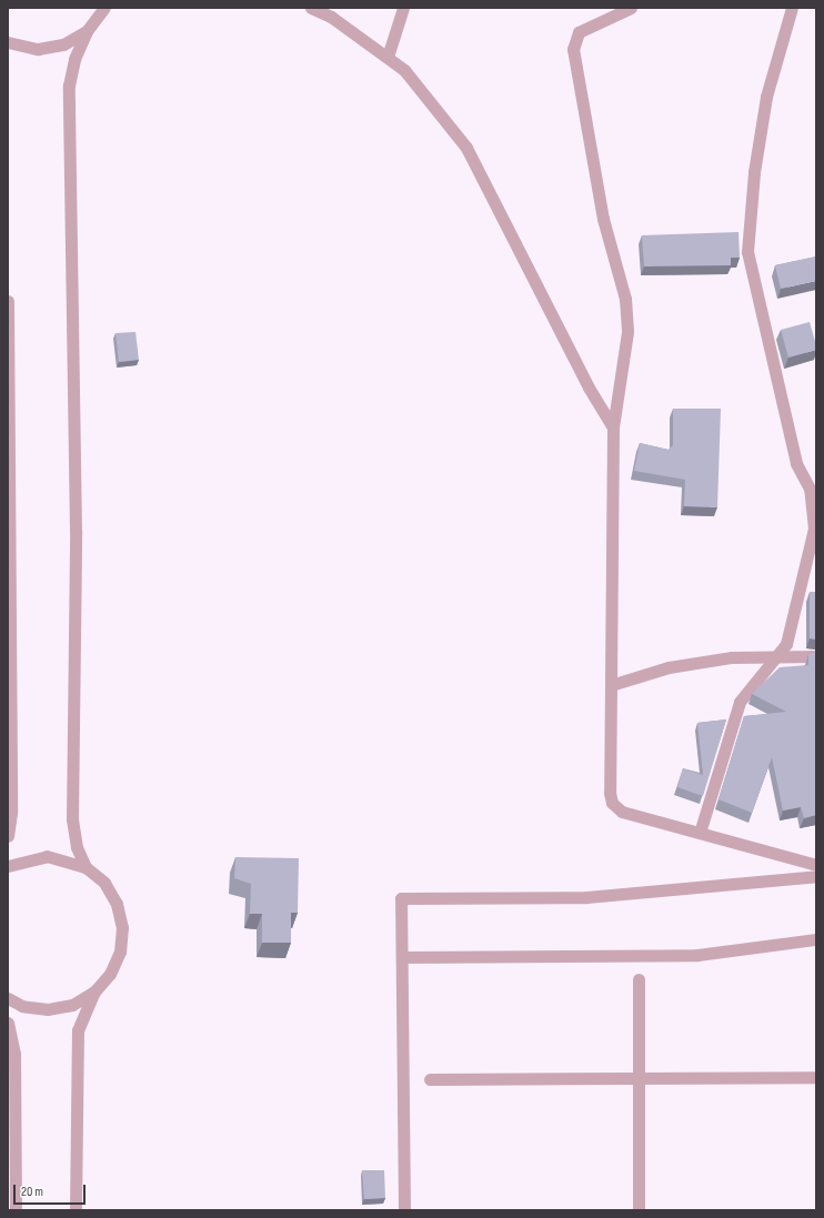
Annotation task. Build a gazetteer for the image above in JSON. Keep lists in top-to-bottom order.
{
  "scale_bar": "20 m"
}
